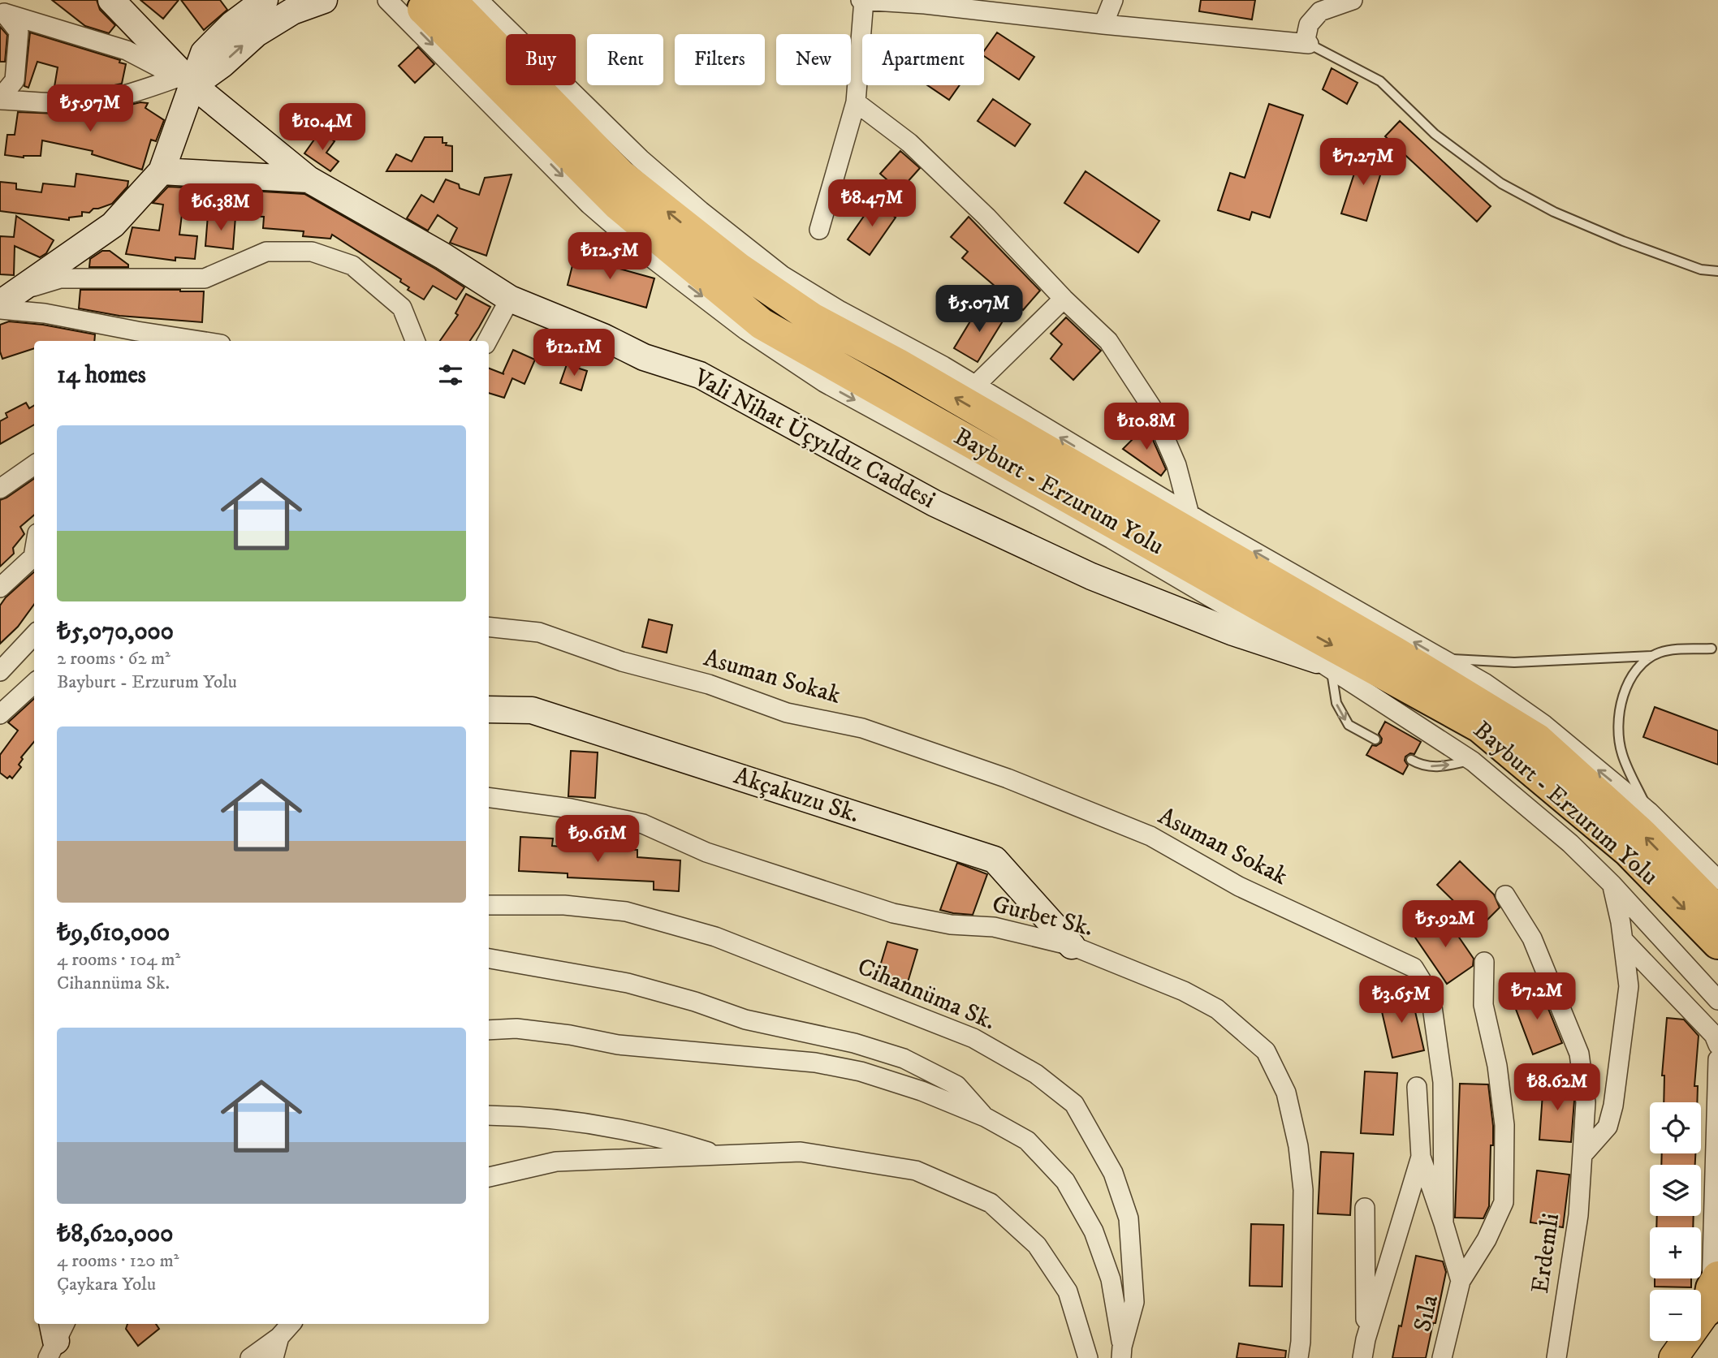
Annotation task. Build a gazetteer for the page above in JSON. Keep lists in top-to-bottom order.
{
  "streets": {
    "highway": ["Bayburt - Erzurum Yolu"],
    "main road": ["Vali Nihat Üçyıldız Caddesi", "Akçakuzu Sk."],
    "street": [
      "Asuman Sokak",
      "Gurbet Sk.",
      "Cihannüma Sk.",
      "Erdemli",
      "Sıla"
    ]
  },
  "crossings": [
    ["Akçakuzu Sk.", "Gurbet Sk."]
  ],
  "page": {
    "chip": [
      "Buy",
      "Rent",
      "Filters",
      "New",
      "Apartment"
    ],
    "price": [
      "₺5.97M",
      "₺10.4M",
      "₺7.27M",
      "₺8.47M",
      "₺6.38M",
      "₺12.5M",
      "₺5.07M",
      "₺12.1M",
      "₺10.8M",
      "₺9.61M",
      "₺5.92M",
      "₺7.2M",
      "₺3.65M",
      "₺8.62M"
    ],
    "heading": "14 homes",
    "list": [
      {
        "name": "₺5,070,000",
        "note": "2 rooms · 62 m² · Bayburt - Erzurum Yolu"
      },
      {
        "name": "₺9,610,000",
        "note": "4 rooms · 104 m² · Cihannüma Sk."
      },
      {
        "name": "₺8,620,000",
        "note": "4 rooms · 120 m² · Çaykara Yolu"
      }
    ],
    "map_buttons": ["+", "−"]
  }
}
